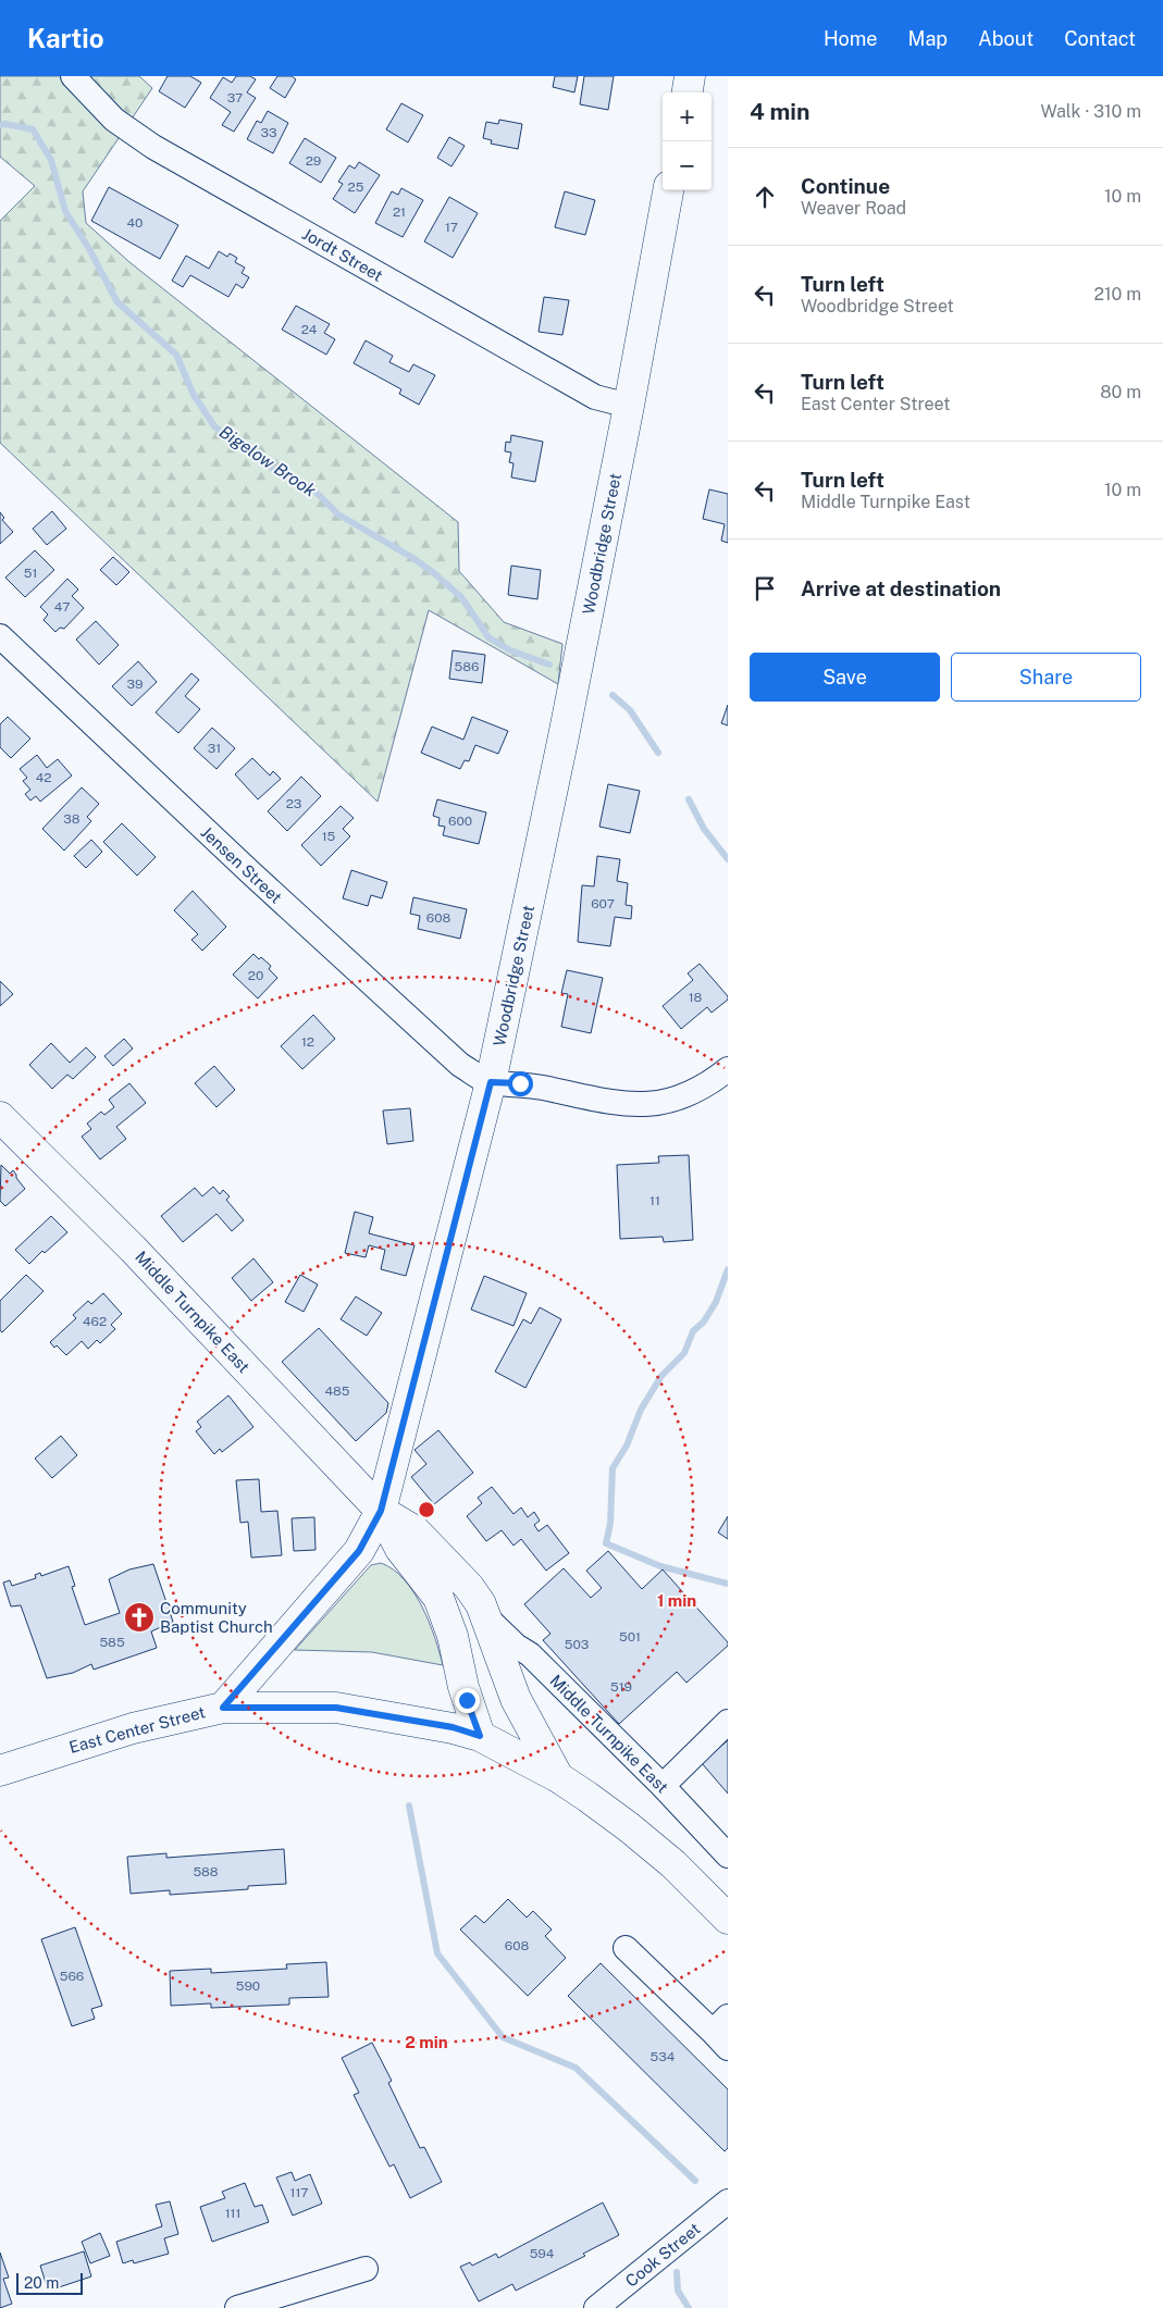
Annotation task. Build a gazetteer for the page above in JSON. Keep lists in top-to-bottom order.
{
  "streets": {
    "main road": ["Woodbridge Street", "Middle Turnpike East", "East Center Street"],
    "street": ["Jordt Street", "Jensen Street", "Cook Street"]
  },
  "crossings": [
    ["Jordt Street", "Woodbridge Street"],
    ["Woodbridge Street", "Jensen Street"],
    ["Woodbridge Street", "Middle Turnpike East"],
    ["Woodbridge Street", "East Center Street"],
    ["Middle Turnpike East", "East Center Street"]
  ],
  "water": ["Bigelow Brook"],
  "places": {
    "church": ["Community Baptist Church"]
  },
  "house_numbers": [
    "37",
    "33",
    "29",
    "25",
    "21",
    "40",
    "17",
    "24",
    "51",
    "47",
    "586",
    "39",
    "31",
    "42",
    "23",
    "38",
    "600",
    "15",
    "607",
    "608",
    "20",
    "18",
    "12",
    "11",
    "462",
    "485",
    "501",
    "585",
    "503",
    "519",
    "588",
    "608",
    "566",
    "590",
    "534",
    "117",
    "111",
    "594"
  ],
  "scale_bar": "20 m",
  "page": {
    "header": "Kartio",
    "nav": [
      "Home",
      "Map",
      "About",
      "Contact"
    ],
    "heading": ["4 min", "Walk · 310 m"],
    "map_buttons": ["+", "−"],
    "list": [
      ["Continue", "Weaver Road", "10 m"],
      ["Turn left", "Woodbridge Street", "210 m"],
      ["Turn left", "East Center Street", "80 m"],
      ["Turn left", "Middle Turnpike East", "10 m"],
      "Arrive at destination"
    ],
    "buttons": ["Save", "Share"],
    "scale": "20 m"
  },
  "rings": ["1 min", "2 min"]
}
